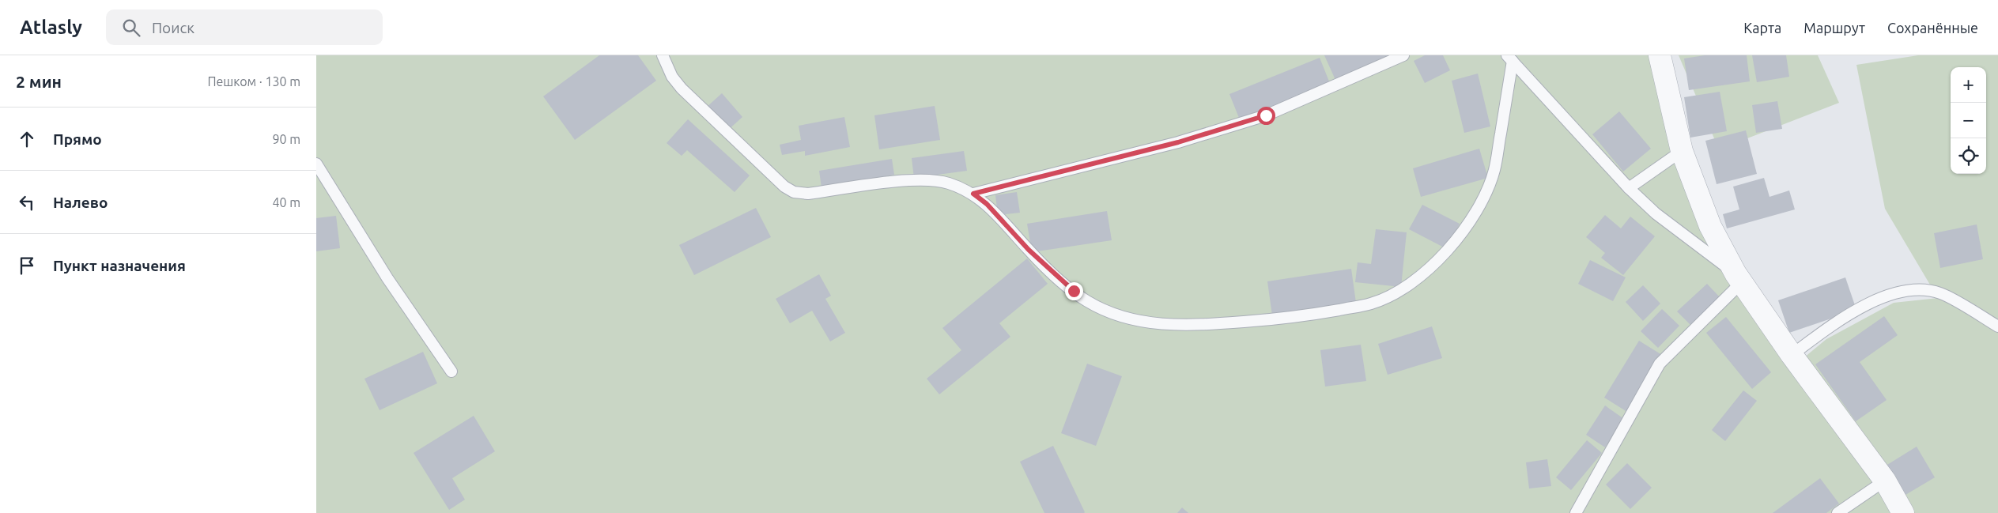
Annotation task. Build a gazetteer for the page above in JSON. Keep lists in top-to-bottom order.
{
  "page": {
    "header": "Atlasly",
    "search": "Поиск",
    "nav": ["Карта", "Маршрут", "Сохранённые"],
    "heading": ["2 мин", "Пешком · 130 m"],
    "map_buttons": ["+", "−"],
    "list": [
      ["Прямо", "90 m"],
      ["Налево", "40 m"],
      "Пункт назначения"
    ]
  }
}
